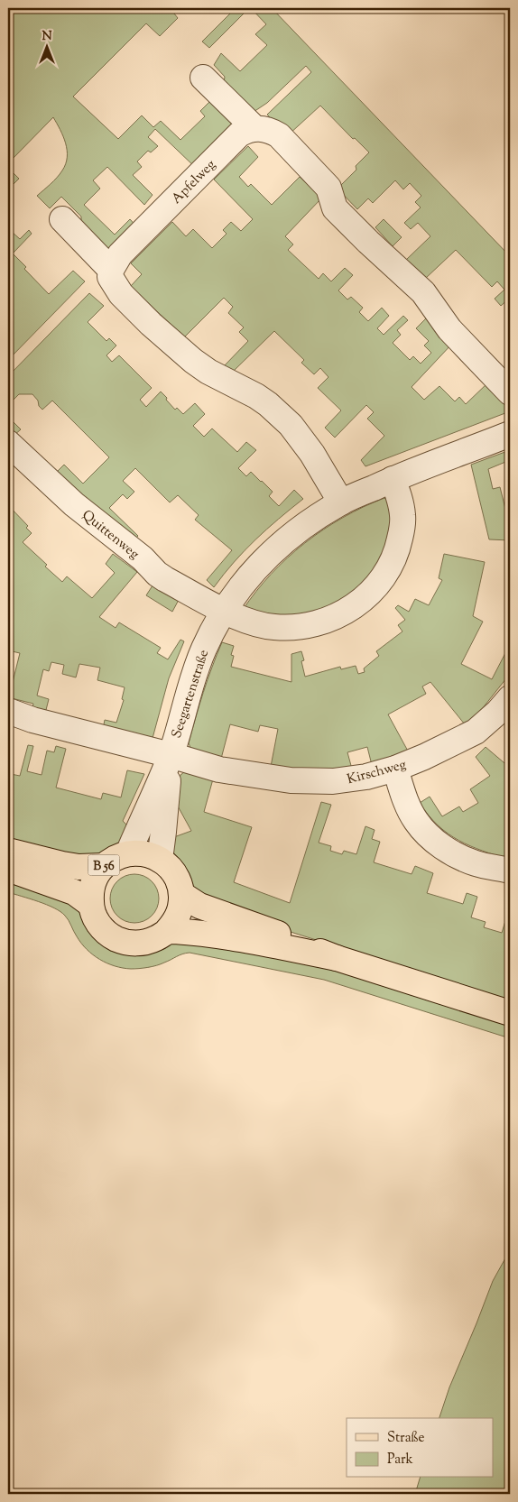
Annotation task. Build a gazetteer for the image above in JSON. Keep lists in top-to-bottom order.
{
  "streets": {
    "main road": ["B 56"],
    "street": [
      "Apfelweg",
      "Quittenweg",
      "Seegartenstraße",
      "Kirschweg"
    ]
  },
  "crossings": [
    ["Quittenweg", "Seegartenstraße"],
    ["Seegartenstraße", "Kirschweg"],
    ["Seegartenstraße", "B 56"]
  ],
  "legend": ["Straße", "Park"],
  "north": "top"
}
